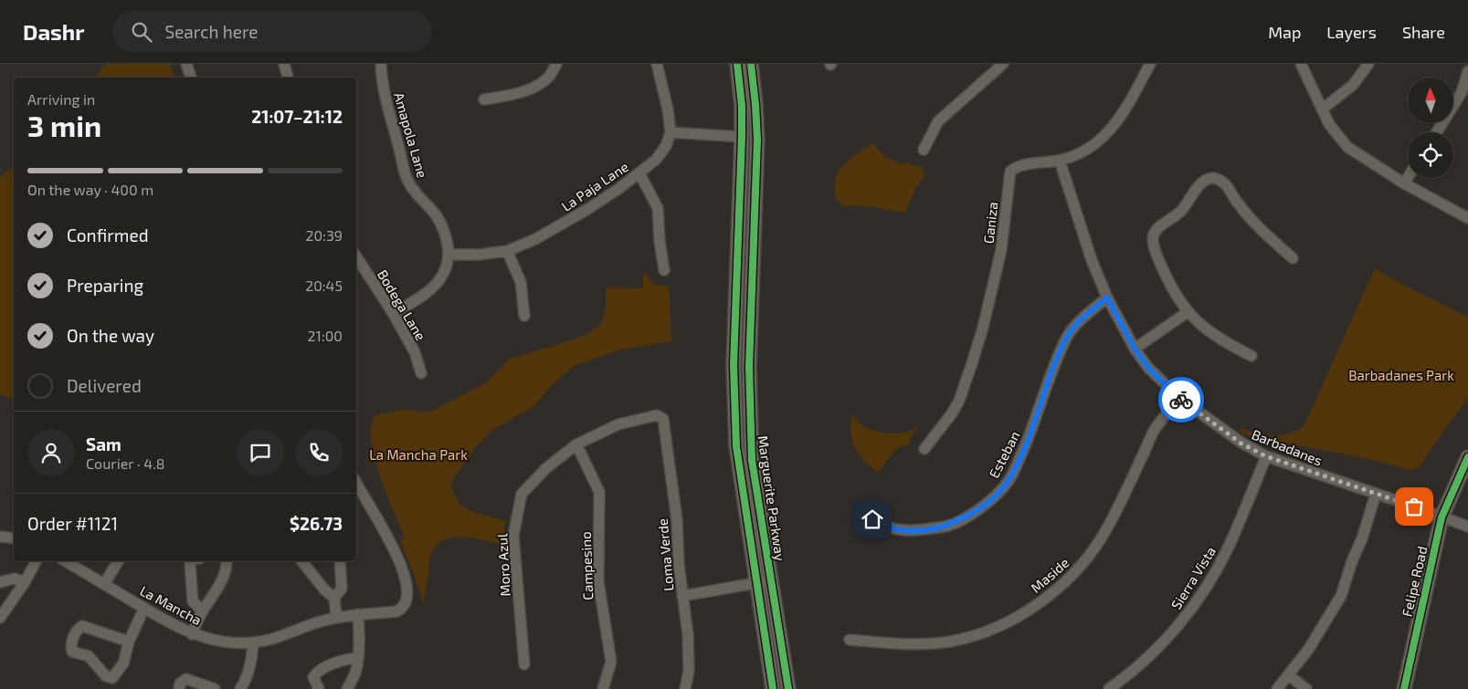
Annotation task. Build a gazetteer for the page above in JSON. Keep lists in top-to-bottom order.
{
  "streets": {
    "main road": ["Marguerite Parkway", "Felipe Road"],
    "street": [
      "Amapola Lane",
      "La Paja Lane",
      "Ganiza",
      "Bodega Lane",
      "Barbadanes",
      "Esteban",
      "Loma Verde",
      "Moro Azul",
      "Campesino",
      "Maside",
      "Sierra Vista",
      "La Mancha"
    ]
  },
  "crossings": [
    ["Amapola Lane", "La Paja Lane"],
    ["Amapola Lane", "Bodega Lane"],
    ["Ganiza", "Barbadanes"],
    ["Barbadanes", "Esteban"],
    ["Barbadanes", "Maside"],
    ["Barbadanes", "Sierra Vista"],
    ["Barbadanes", "Felipe Road"],
    ["Loma Verde", "Moro Azul"],
    ["Moro Azul", "Campesino"]
  ],
  "parks": ["Barbadanes Park", "La Mancha Park"],
  "north": "top",
  "page": {
    "header": "Dashr",
    "search": "Search here",
    "nav": ["Map", "Layers", "Share"],
    "heading": ["3 min", "Arriving in", "21:07–21:12"],
    "panel": [
      "Sam",
      "Courier · 4.8",
      "Order #1121",
      "$26.73"
    ],
    "bar": "On the way · 400 m",
    "list": [
      ["Confirmed", "20:39"],
      ["Preparing", "20:45"],
      ["On the way", "21:00"],
      "Delivered"
    ]
  }
}
